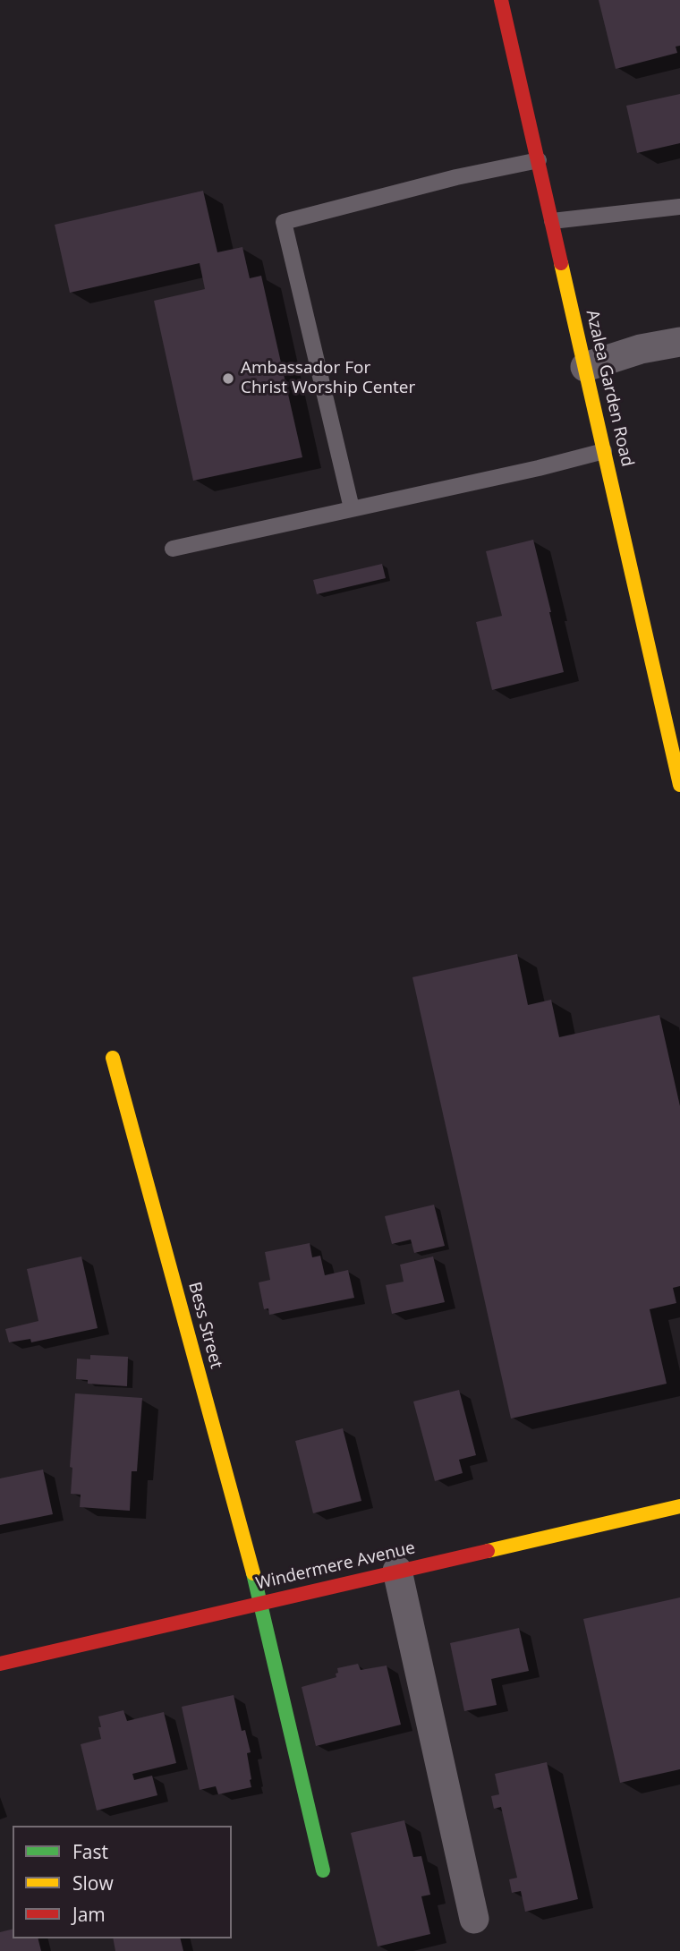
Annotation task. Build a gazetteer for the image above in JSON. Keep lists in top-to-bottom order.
{
  "streets": {
    "street": ["Azalea Garden Road", "Bess Street", "Windermere Avenue"]
  },
  "crossings": [
    ["Bess Street", "Windermere Avenue"]
  ],
  "places": ["Ambassador For Christ Worship Center"],
  "legend": ["Fast", "Slow", "Jam"]
}
